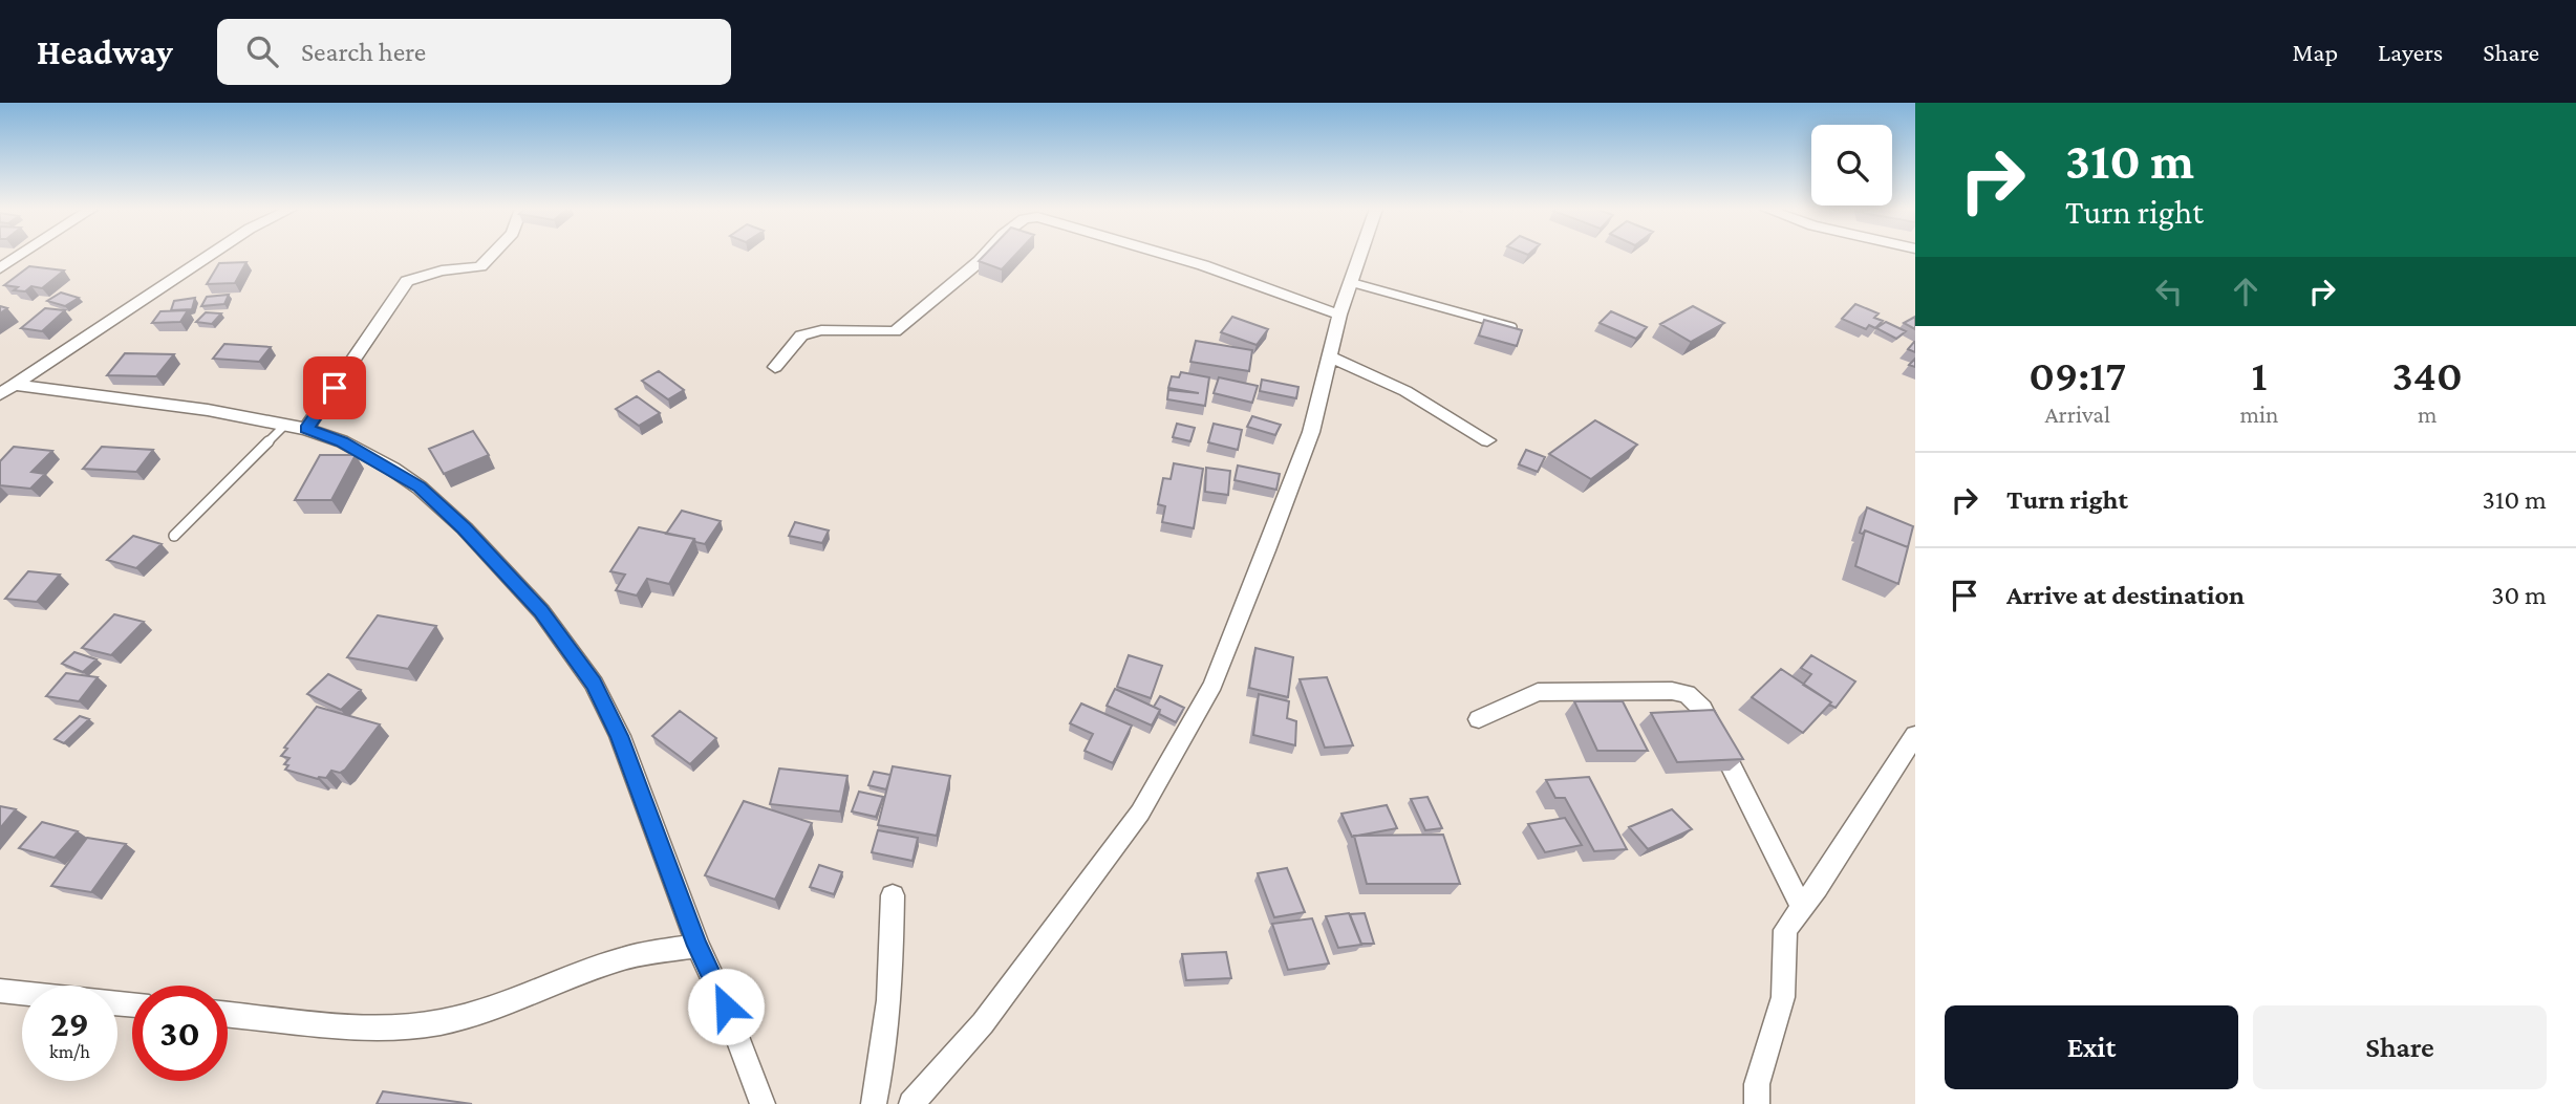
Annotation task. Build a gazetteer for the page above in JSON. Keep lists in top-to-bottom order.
{
  "page": {
    "header": "Headway",
    "search": "Search here",
    "nav": ["Map", "Layers", "Share"],
    "turn": ["310 m", "Turn right"],
    "eta": [
      "09:17",
      "Arrival",
      "1",
      "min",
      "340",
      "m"
    ],
    "list": [
      {
        "name": "Turn right",
        "value": "310 m"
      },
      {
        "name": "Arrive at destination",
        "value": "30 m"
      }
    ],
    "speed": "29 km/h",
    "limit": "30",
    "buttons": ["Exit", "Share"]
  }
}
